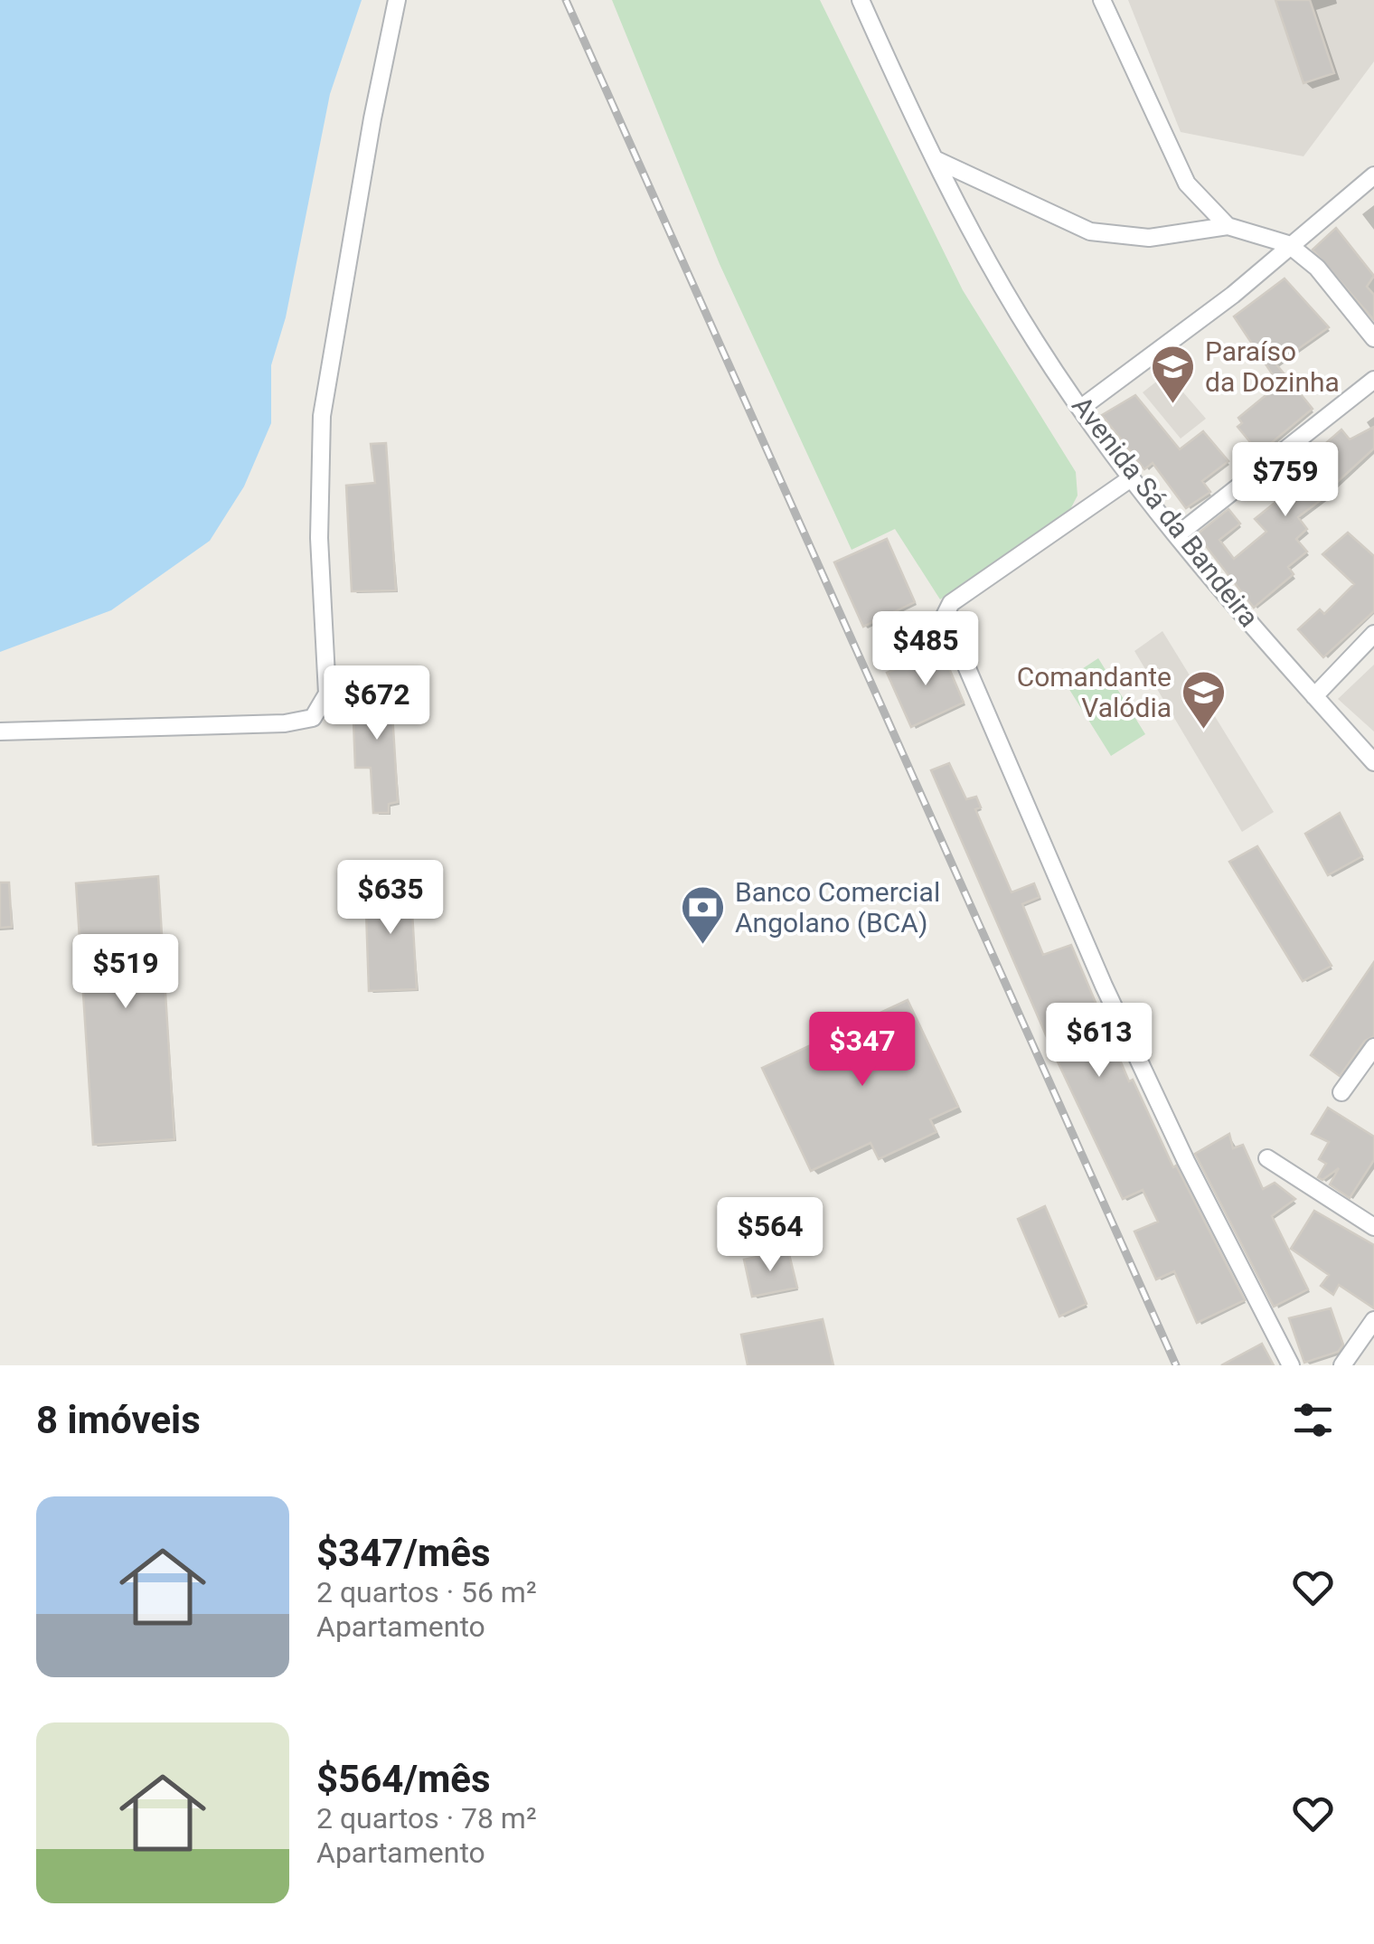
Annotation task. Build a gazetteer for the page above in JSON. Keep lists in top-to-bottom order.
{
  "streets": {
    "street": ["Avenida Sá da Bandeira"]
  },
  "places": {
    "school or university": ["Paraíso da Dozinha", "Comandante Valódia"],
    "bank": ["Banco Comercial Angolano (BCA)"]
  },
  "page": {
    "price": [
      "$759",
      "$485",
      "$672",
      "$635",
      "$519",
      "$613",
      "$347",
      "$564"
    ],
    "heading": "8 imóveis",
    "list": [
      {
        "name": "$347/mês",
        "note": "2 quartos · 56 m² · Apartamento"
      },
      {
        "name": "$564/mês",
        "note": "2 quartos · 78 m² · Apartamento"
      }
    ]
  }
}
